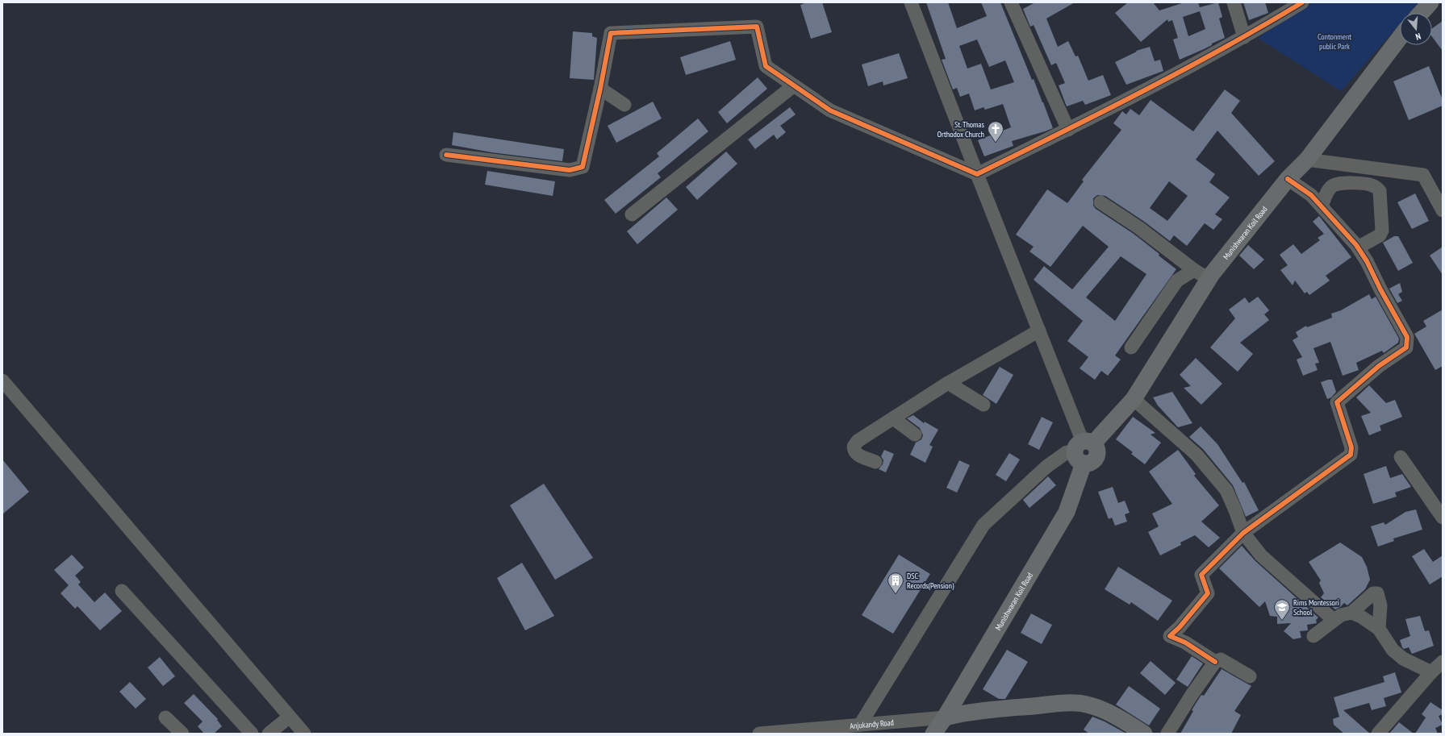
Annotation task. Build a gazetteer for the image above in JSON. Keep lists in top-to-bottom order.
{
  "streets": {
    "main road": ["Munishwaran Koil Road"],
    "street": ["Anjukandy Road"]
  },
  "crossings": [
    ["Munishwaran Koil Road", "Anjukandy Road"]
  ],
  "parks": ["Contonment public Park"],
  "places": {
    "church": ["St. Thomas Orthodox Church"],
    "building": ["DSC Records(Pension)"],
    "school or university": ["Rims Montessori School"]
  },
  "north": "bottom"
}
